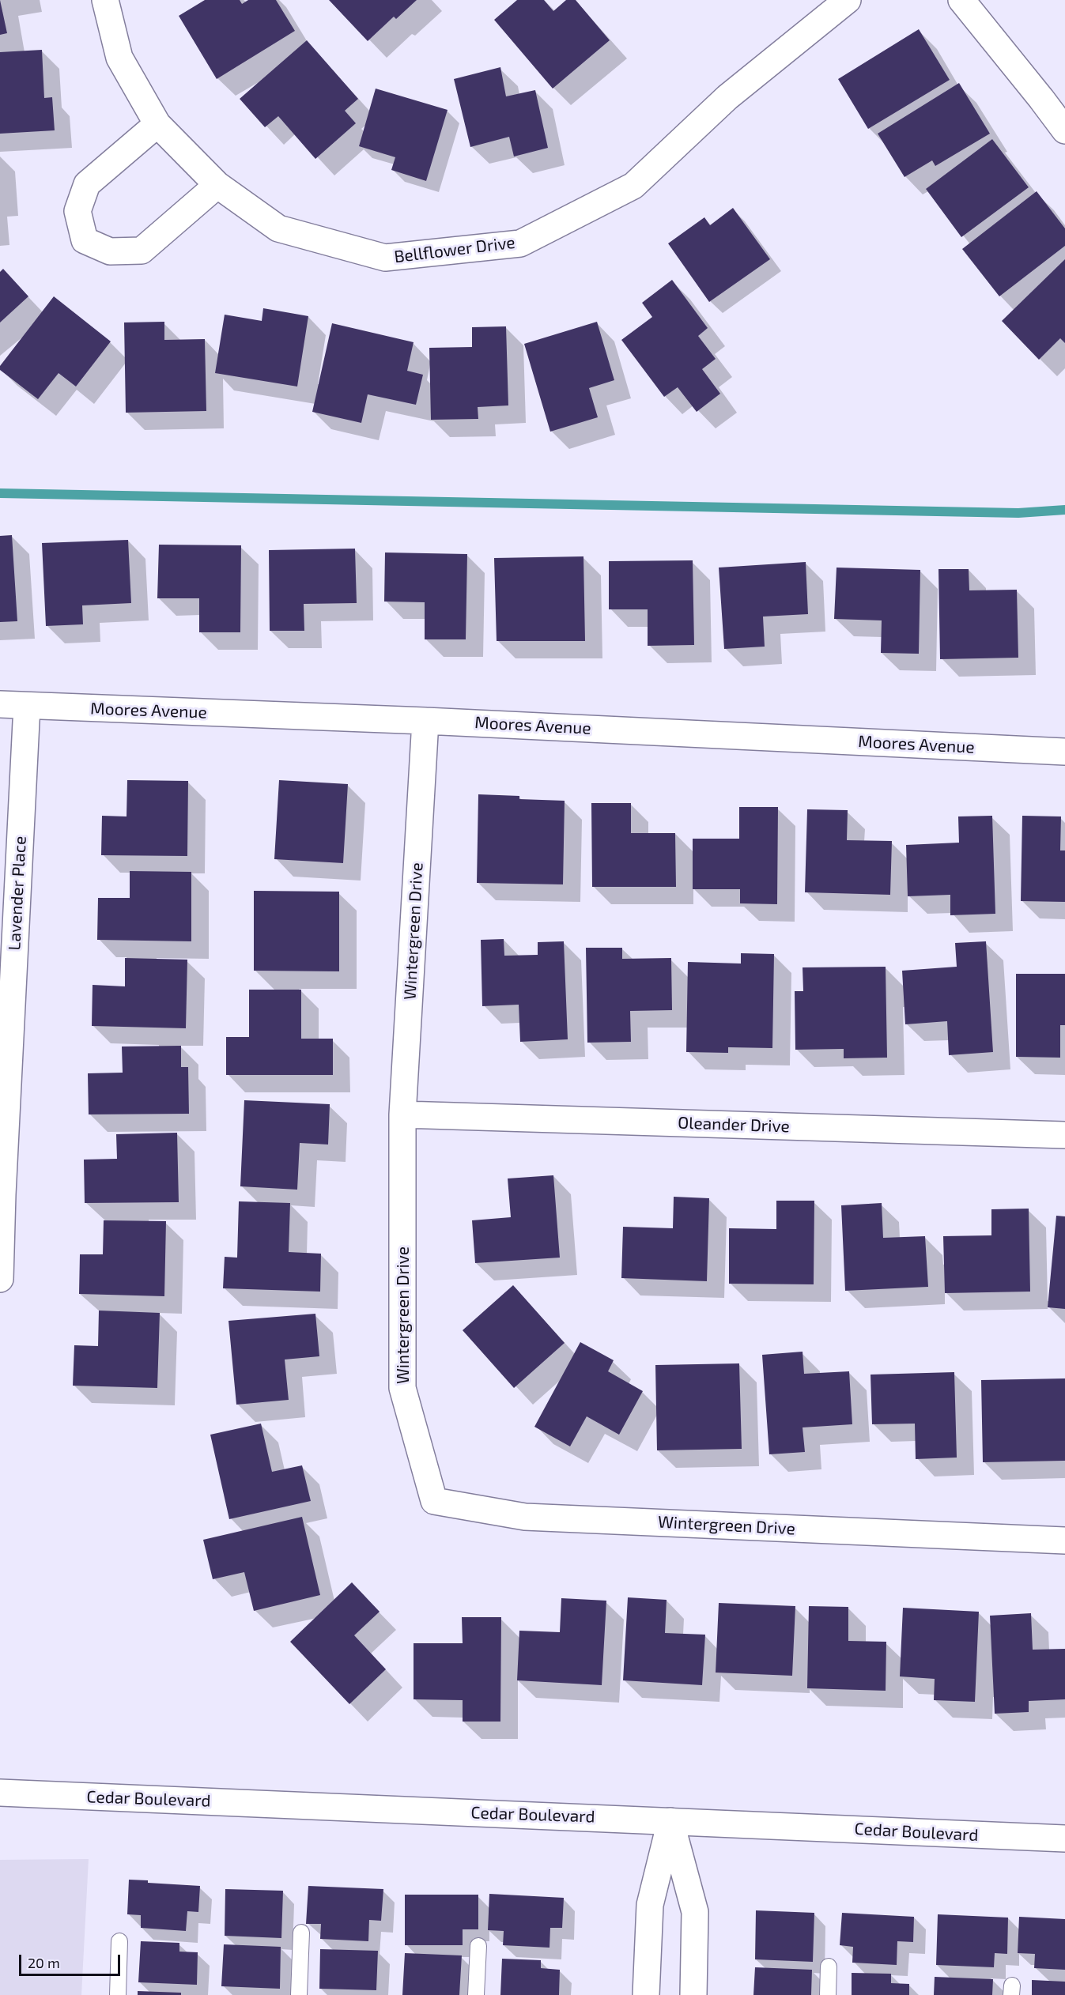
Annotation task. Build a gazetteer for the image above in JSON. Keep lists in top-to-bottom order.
{
  "streets": {
    "street": [
      "Bellflower Drive",
      "Moores Avenue",
      "Lavender Place",
      "Wintergreen Drive",
      "Oleander Drive",
      "Cedar Boulevard"
    ]
  },
  "crossings": [
    ["Moores Avenue", "Lavender Place"],
    ["Moores Avenue", "Wintergreen Drive"],
    ["Wintergreen Drive", "Oleander Drive"]
  ],
  "scale_bar": "20 m"
}
